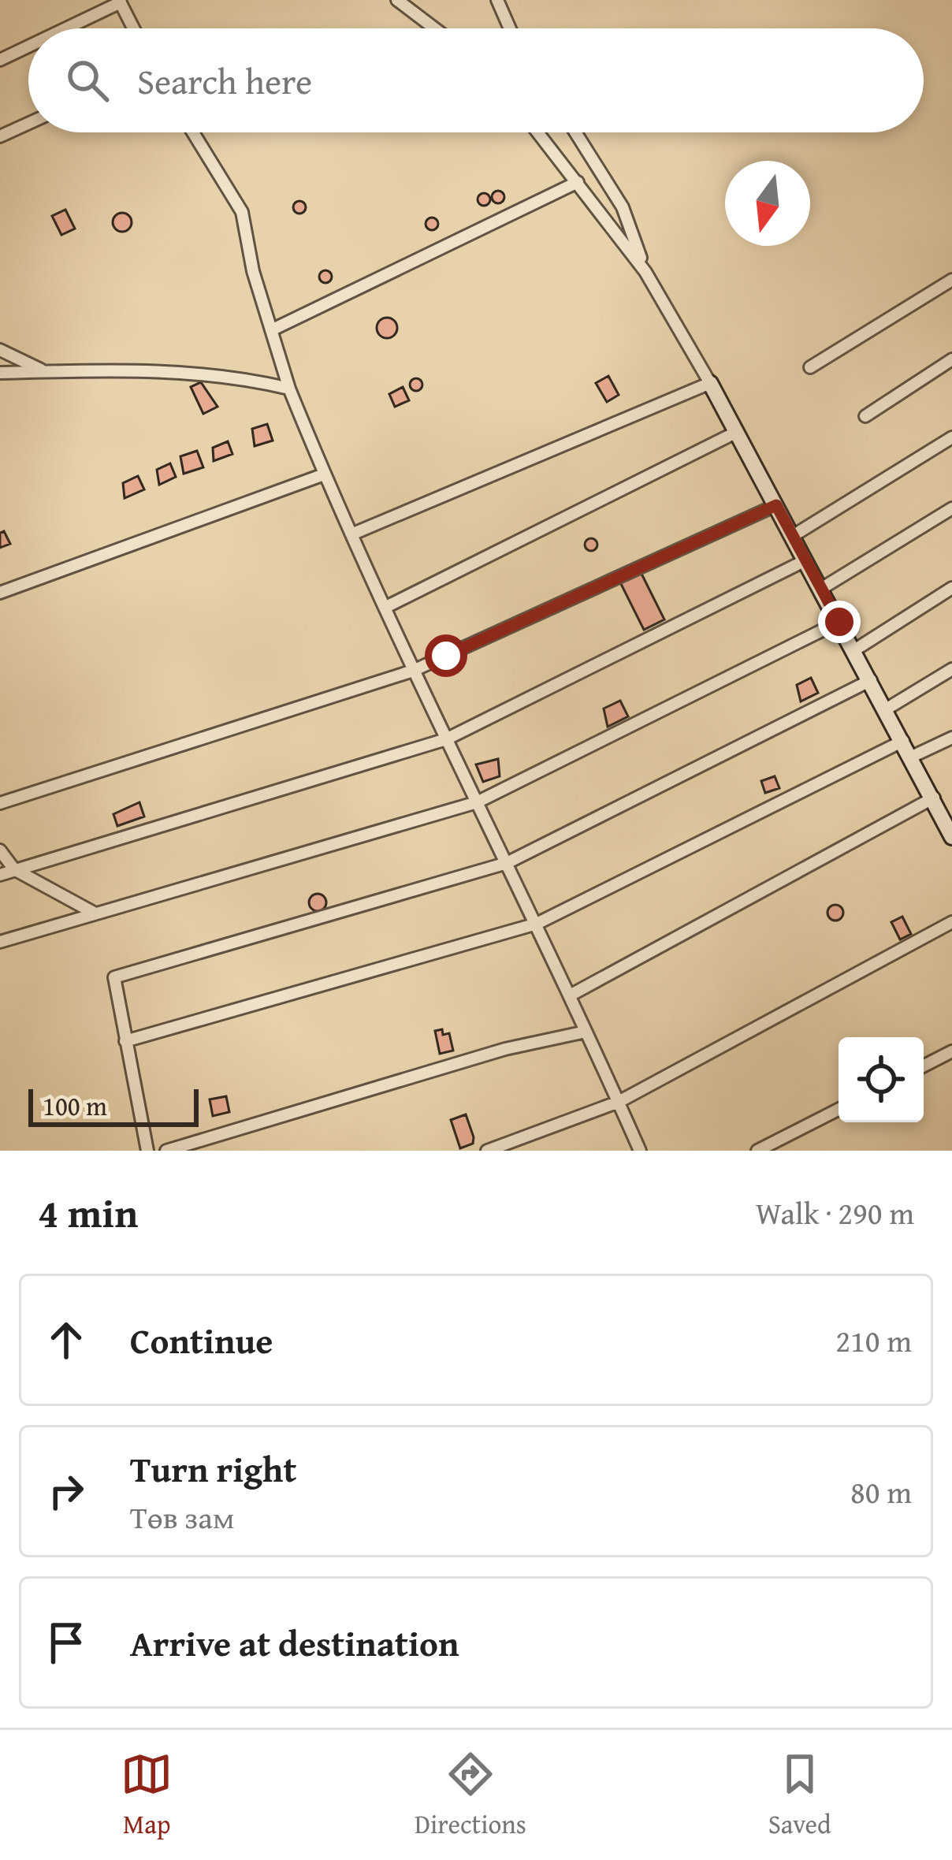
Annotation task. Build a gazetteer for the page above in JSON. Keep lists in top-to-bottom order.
{
  "scale_bar": "100 m",
  "north": "bottom",
  "page": {
    "search": "Search here",
    "scale": "100 m",
    "heading": ["4 min", "Walk · 290 m"],
    "list": [
      ["Continue", "210 m"],
      ["Turn right", "Төв зам", "80 m"],
      "Arrive at destination"
    ],
    "nav": ["Map", "Directions", "Saved"]
  }
}
